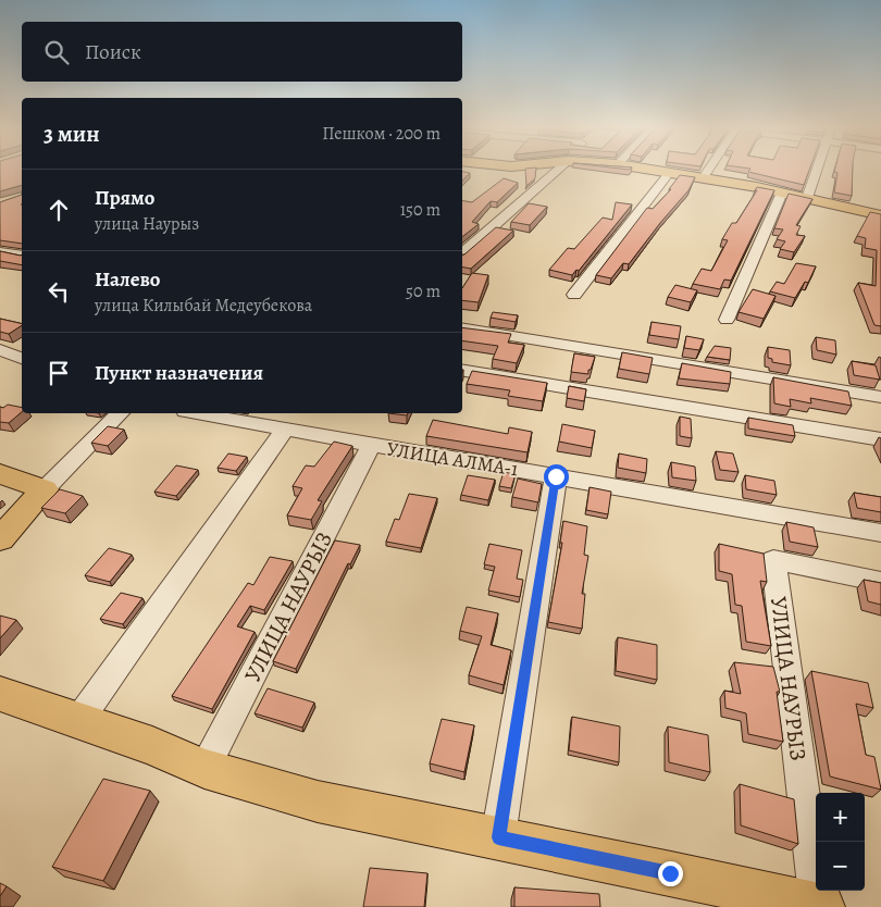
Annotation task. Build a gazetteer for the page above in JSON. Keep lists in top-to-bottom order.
{
  "streets": {
    "street": ["УЛИЦА АЛМА-1", "УЛИЦА НАУРЫЗ"]
  },
  "crossings": [
    ["УЛИЦА АЛМА-1", "УЛИЦА НАУРЫЗ"]
  ],
  "page": {
    "search": "Поиск",
    "heading": ["3 мин", "Пешком · 200 m"],
    "list": [
      ["Прямо", "улица Наурыз", "150 m"],
      ["Налево", "улица Килыбай Медеубекова", "50 m"],
      "Пункт назначения"
    ],
    "map_buttons": ["+", "−"]
  }
}
